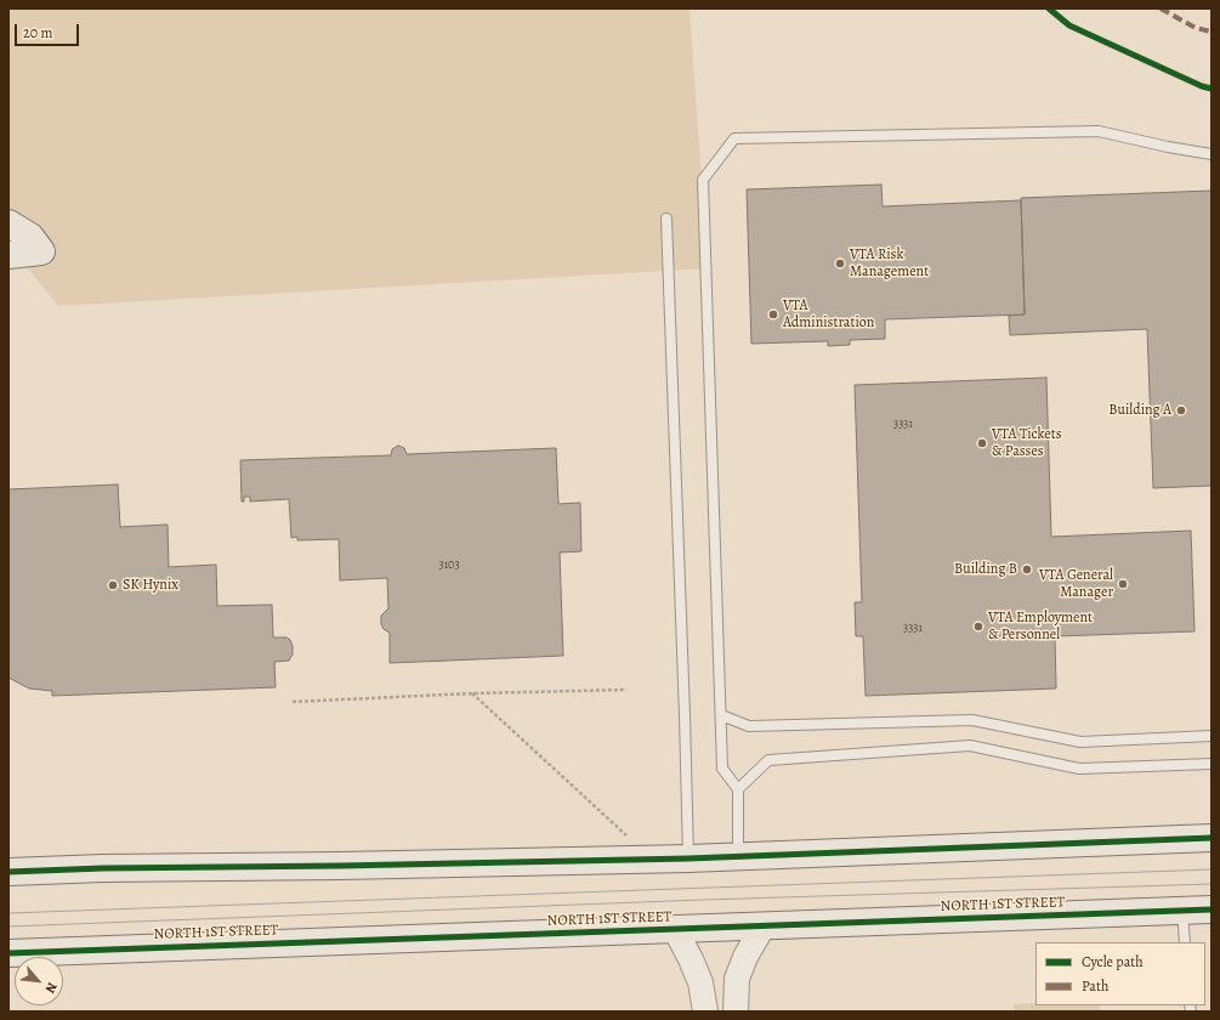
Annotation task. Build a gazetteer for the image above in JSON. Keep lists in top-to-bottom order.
{
  "streets": {
    "main road": ["NORTH 1ST STREET"]
  },
  "places": [
    "VTA Risk Management",
    "VTA Administration",
    "Building A",
    "VTA Tickets & Passes",
    "Building B",
    "VTA General Manager",
    "SK Hynix",
    "VTA Employment & Personnel"
  ],
  "house_numbers": ["3331", "3103", "3331"],
  "legend": ["Cycle path", "Path"],
  "scale_bar": "20 m",
  "north": "bottom right"
}
